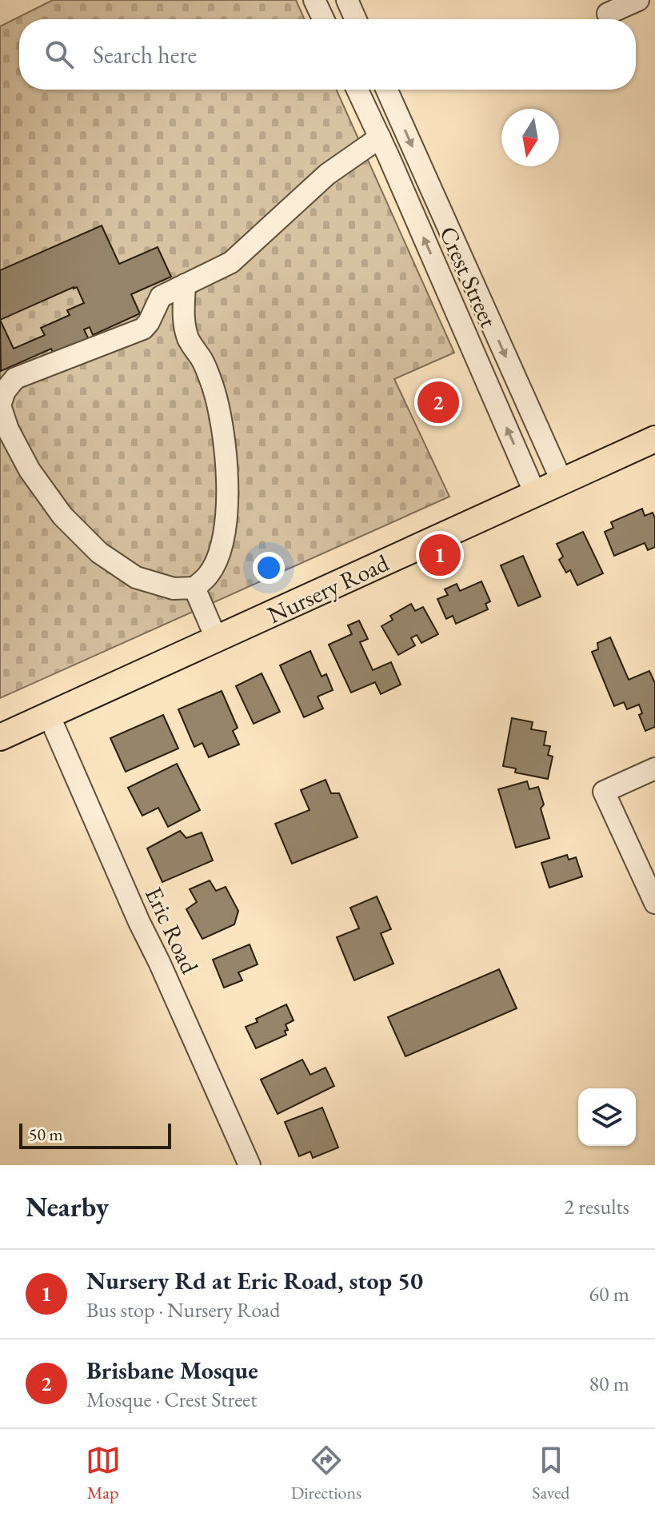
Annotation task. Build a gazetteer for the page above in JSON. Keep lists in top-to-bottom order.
{
  "streets": {
    "main road": ["Nursery Road"],
    "street": ["Crest Street", "Eric Road"]
  },
  "crossings": [
    ["Crest Street", "Nursery Road"],
    ["Nursery Road", "Eric Road"]
  ],
  "scale_bar": "50 m",
  "north": "bottom",
  "page": {
    "search": "Search here",
    "pins": ["2", "1"],
    "scale": "50 m",
    "heading": ["Nearby", "2 results"],
    "list": [
      {
        "mark": "1",
        "name": "Nursery Rd at Eric Road, stop 50",
        "note": "Bus stop · Nursery Road",
        "value": "60 m"
      },
      {
        "mark": "2",
        "name": "Brisbane Mosque",
        "note": "Mosque · Crest Street",
        "value": "80 m"
      }
    ],
    "nav": ["Map", "Directions", "Saved"]
  }
}
